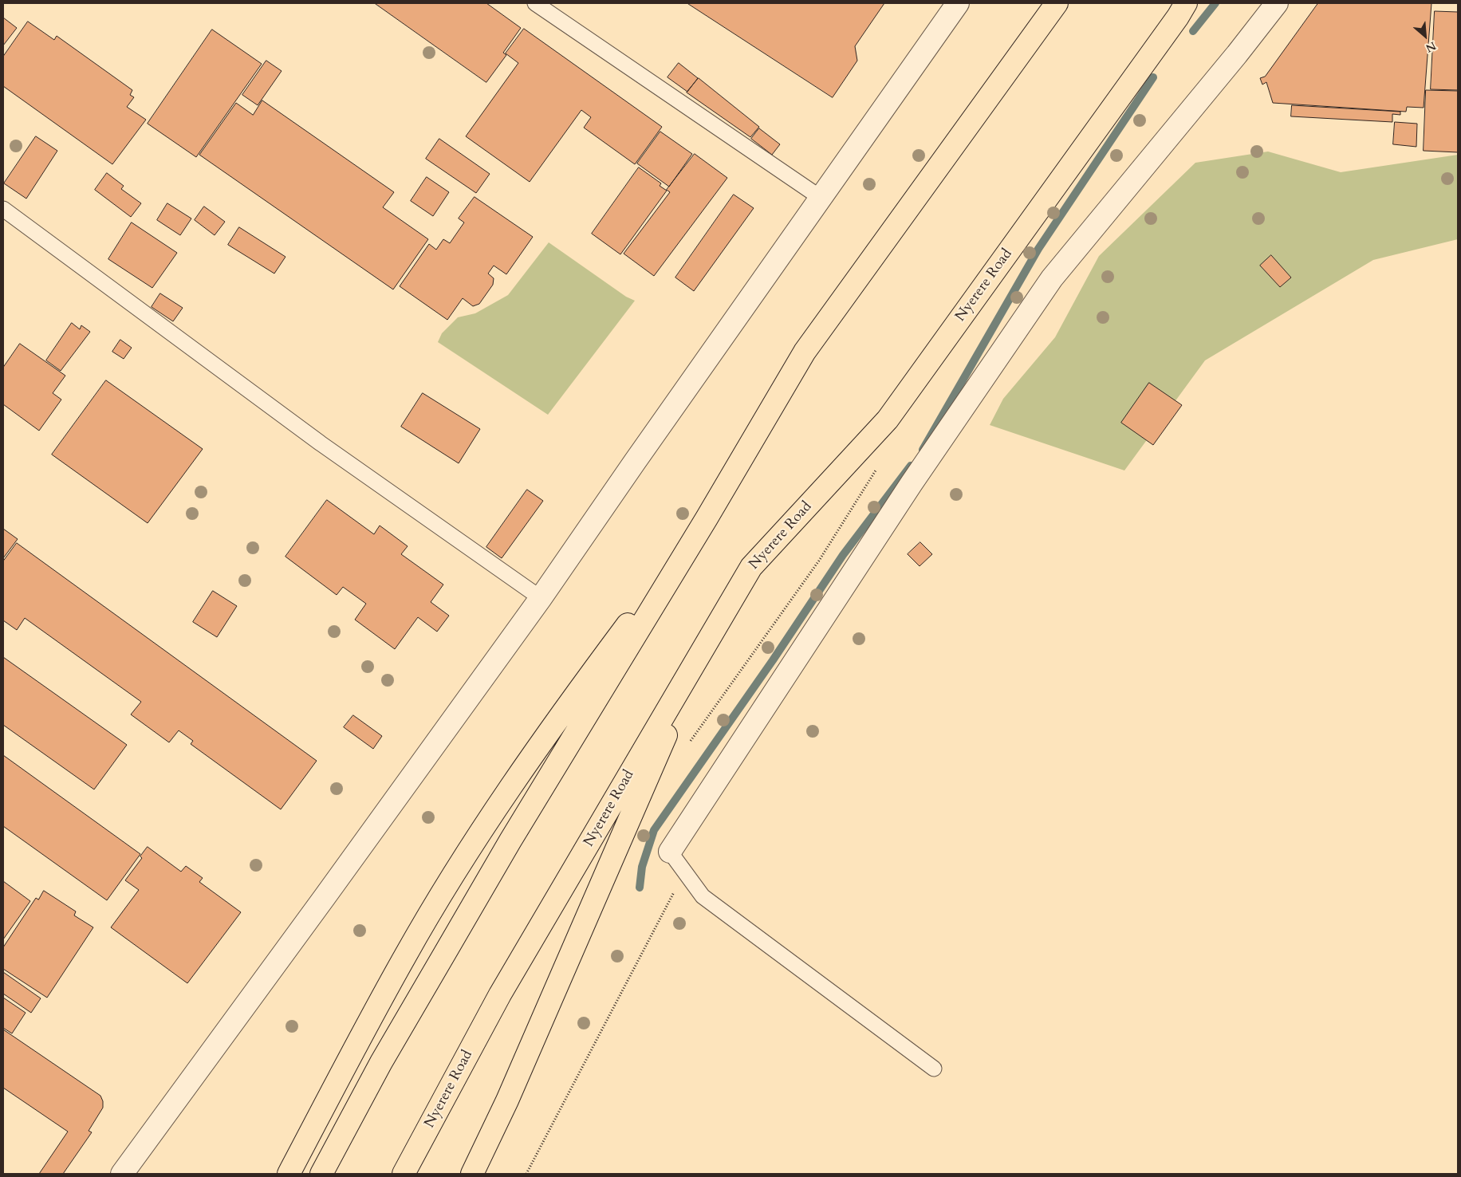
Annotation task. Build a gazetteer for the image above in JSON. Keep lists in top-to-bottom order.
{
  "streets": {
    "highway": ["Nyerere Road"]
  },
  "north": "bottom right"
}
